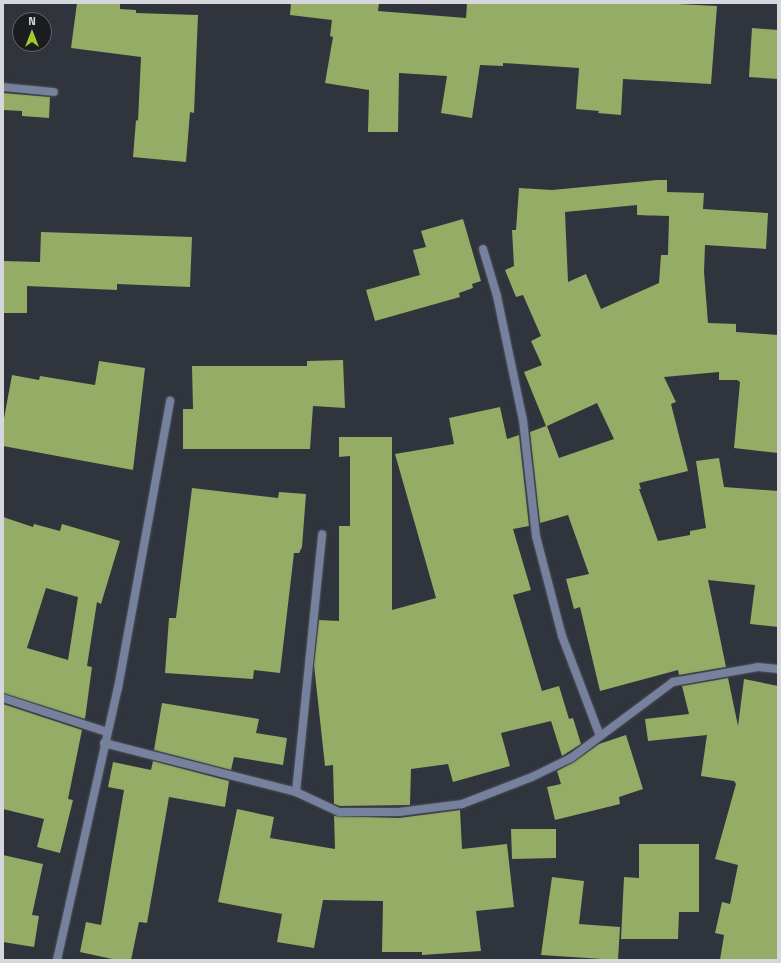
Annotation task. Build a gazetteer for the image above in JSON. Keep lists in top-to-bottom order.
{
  "north": "top"
}
